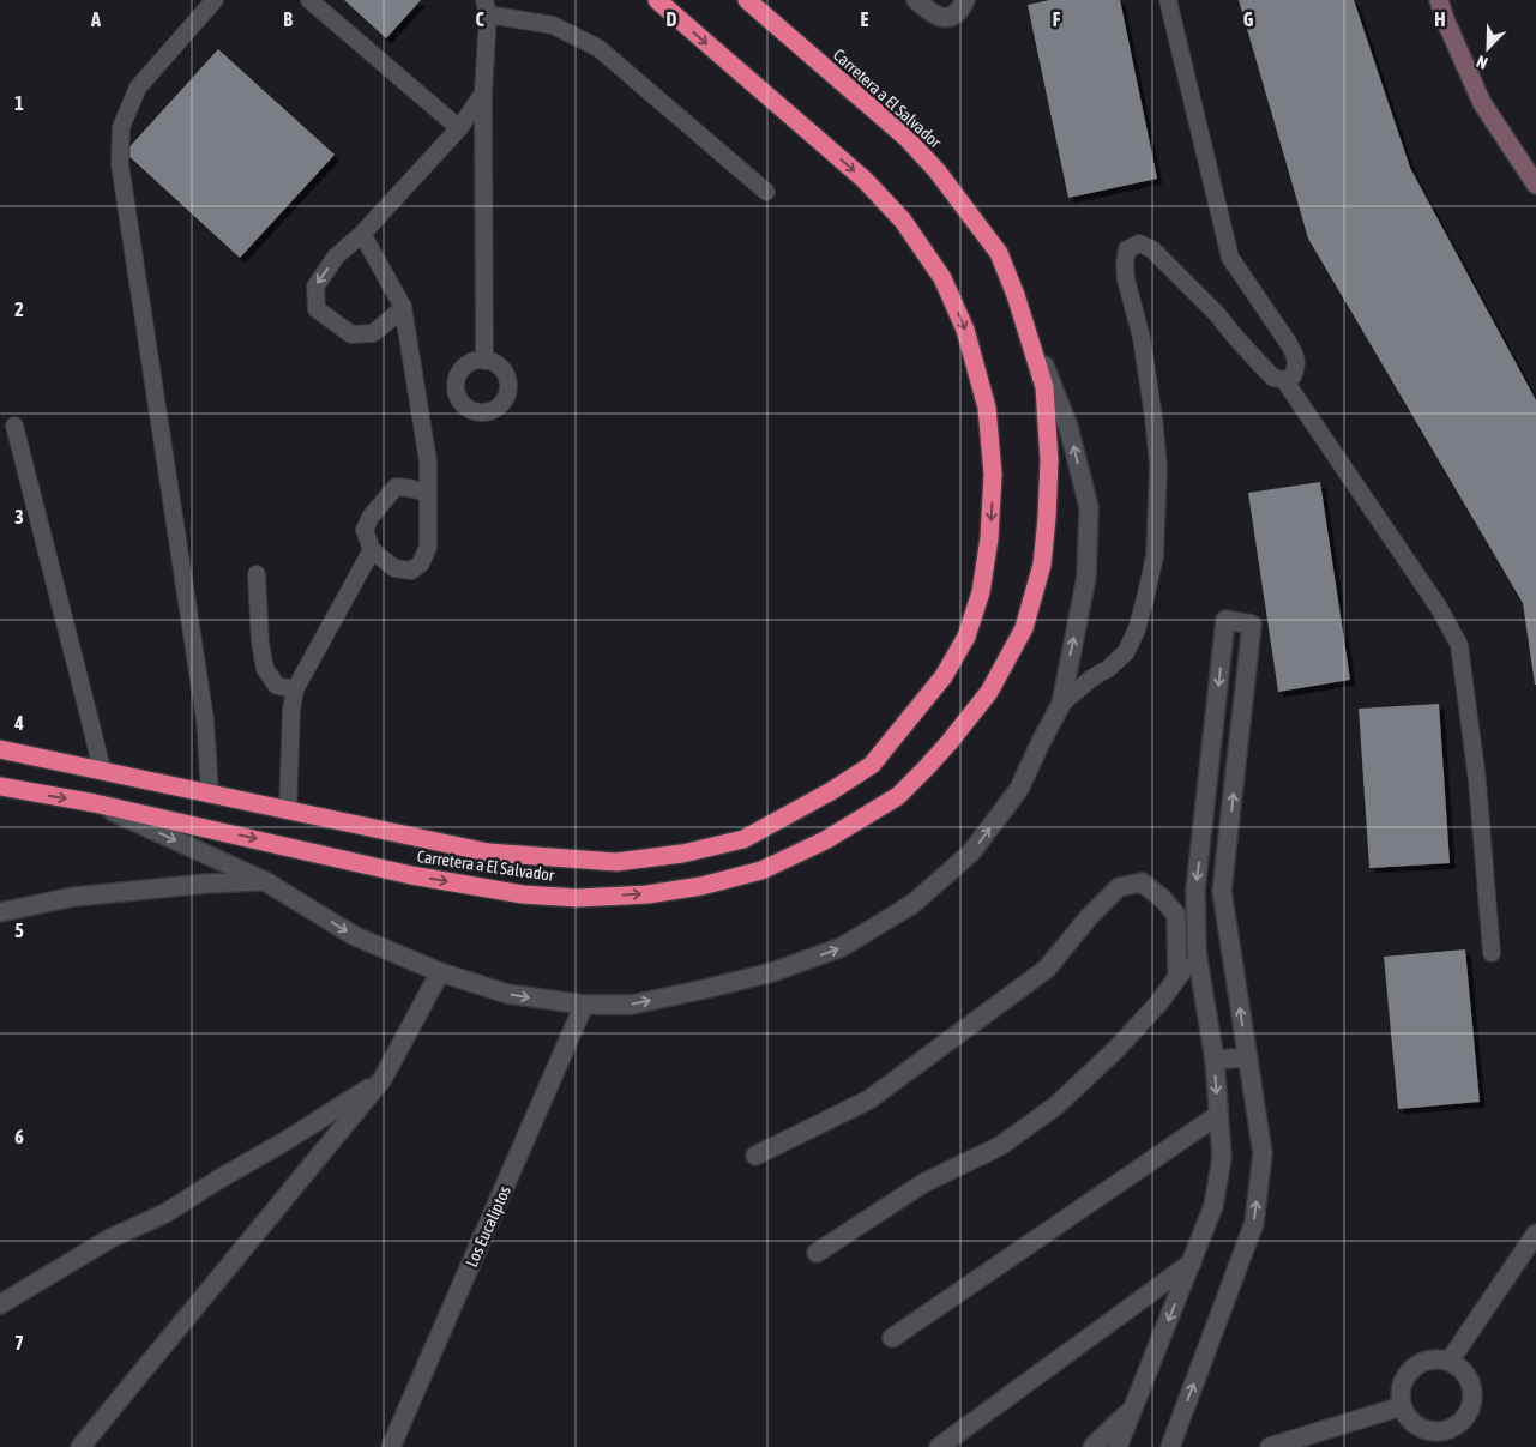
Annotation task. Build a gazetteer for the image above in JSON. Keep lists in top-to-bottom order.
{
  "streets": {
    "highway": ["Carretera a El Salvador"],
    "street": ["Los Eucaliptos"]
  },
  "north": "bottom left",
  "grid": {
    "columns": [
      "A",
      "B",
      "C",
      "D",
      "E",
      "F",
      "G",
      "H"
    ],
    "rows": [
      "1",
      "2",
      "3",
      "4",
      "5",
      "6",
      "7"
    ]
  }
}
